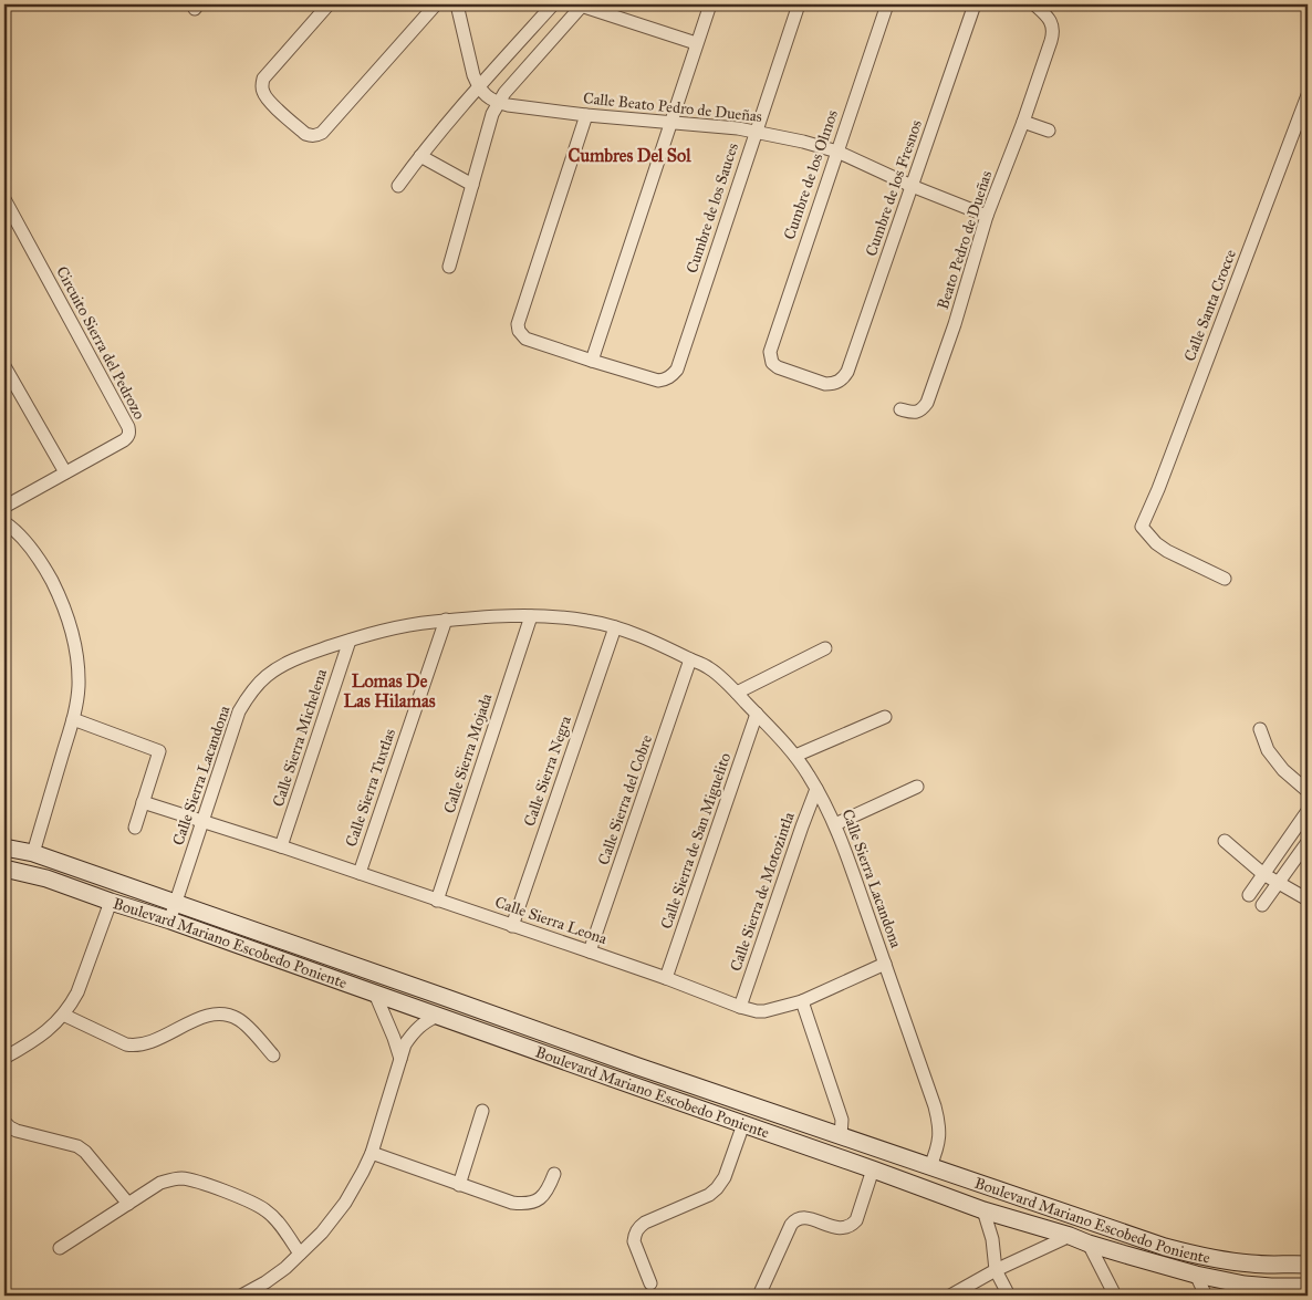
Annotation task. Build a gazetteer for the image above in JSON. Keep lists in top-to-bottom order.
{
  "streets": {
    "street": [
      "Calle Beato Pedro de Dueñas",
      "Cumbre de los Olmos",
      "Cumbre de los Fresnos",
      "Cumbre de los Sauces",
      "Beato Pedro de Dueñas",
      "Calle Santa Crocce",
      "Circuito Sierra del Pedrozo",
      "Calle Sierra Michelena",
      "Calle Sierra Mojada",
      "Calle Sierra Negra",
      "Calle Sierra Lacandona",
      "Calle Sierra Tuxtlas",
      "Calle Sierra del Cobre",
      "Calle Sierra de San Miguelito",
      "Calle Sierra de Motozintla",
      "Calle Sierra Leona",
      "Boulevard Mariano Escobedo Poniente"
    ]
  },
  "crossings": [
    ["Calle Beato Pedro de Dueñas", "Cumbre de los Olmos"],
    ["Calle Beato Pedro de Dueñas", "Cumbre de los Fresnos"],
    ["Calle Beato Pedro de Dueñas", "Cumbre de los Sauces"],
    ["Calle Beato Pedro de Dueñas", "Beato Pedro de Dueñas"],
    ["Cumbre de los Olmos", "Cumbre de los Fresnos"],
    ["Calle Sierra Michelena", "Calle Sierra Lacandona"],
    ["Calle Sierra Michelena", "Calle Sierra Leona"],
    ["Calle Sierra Mojada", "Calle Sierra Lacandona"],
    ["Calle Sierra Mojada", "Calle Sierra Leona"],
    ["Calle Sierra Negra", "Calle Sierra Lacandona"],
    ["Calle Sierra Negra", "Calle Sierra Leona"],
    ["Calle Sierra Lacandona", "Calle Sierra Tuxtlas"],
    ["Calle Sierra Lacandona", "Calle Sierra del Cobre"],
    ["Calle Sierra Lacandona", "Calle Sierra de San Miguelito"],
    ["Calle Sierra Lacandona", "Calle Sierra de Motozintla"],
    ["Calle Sierra Lacandona", "Calle Sierra Leona"],
    ["Calle Sierra Lacandona", "Boulevard Mariano Escobedo Poniente"],
    ["Calle Sierra Tuxtlas", "Calle Sierra Leona"],
    ["Calle Sierra del Cobre", "Calle Sierra Leona"],
    ["Calle Sierra de San Miguelito", "Calle Sierra Leona"],
    ["Calle Sierra de Motozintla", "Calle Sierra Leona"]
  ],
  "districts": ["Cumbres Del Sol", "Lomas De Las Hilamas"]
}
